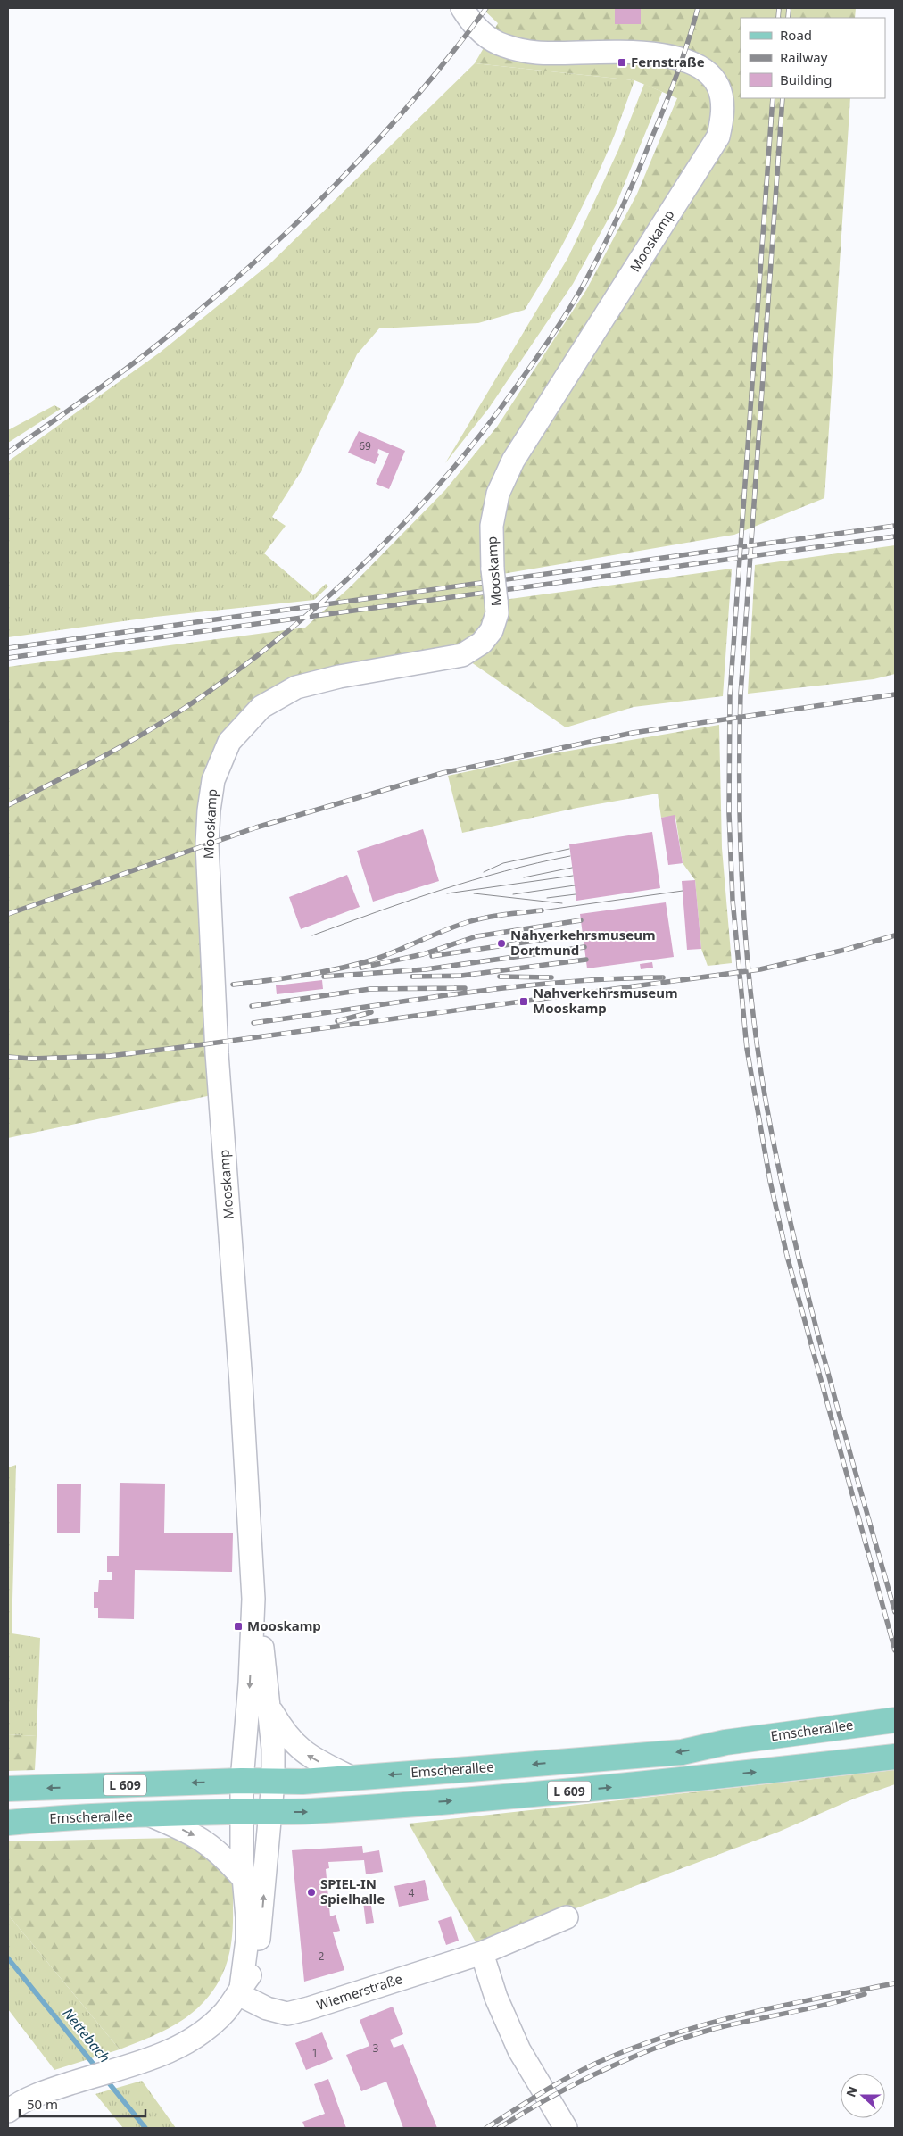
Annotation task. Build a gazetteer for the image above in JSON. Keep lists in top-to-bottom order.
{
  "streets": {
    "main road": ["Emscherallee", "L 609"],
    "street": ["Mooskamp", "Wiemerstraße"]
  },
  "crossings": [
    ["Mooskamp", "Emscherallee"],
    ["Mooskamp", "Wiemerstraße"]
  ],
  "water": ["Nettebach"],
  "places": {
    "transit": ["Fernstraße", "Nahverkehrsmuseum Mooskamp", "Mooskamp"],
    "other": ["Nahverkehrsmuseum Dortmund", "SPIEL-IN Spielhalle"]
  },
  "house_numbers": [
    "69",
    "4",
    "2",
    "3",
    "1"
  ],
  "legend": ["Road", "Railway", "Building"],
  "scale_bar": "50 m",
  "north": "left"
}
